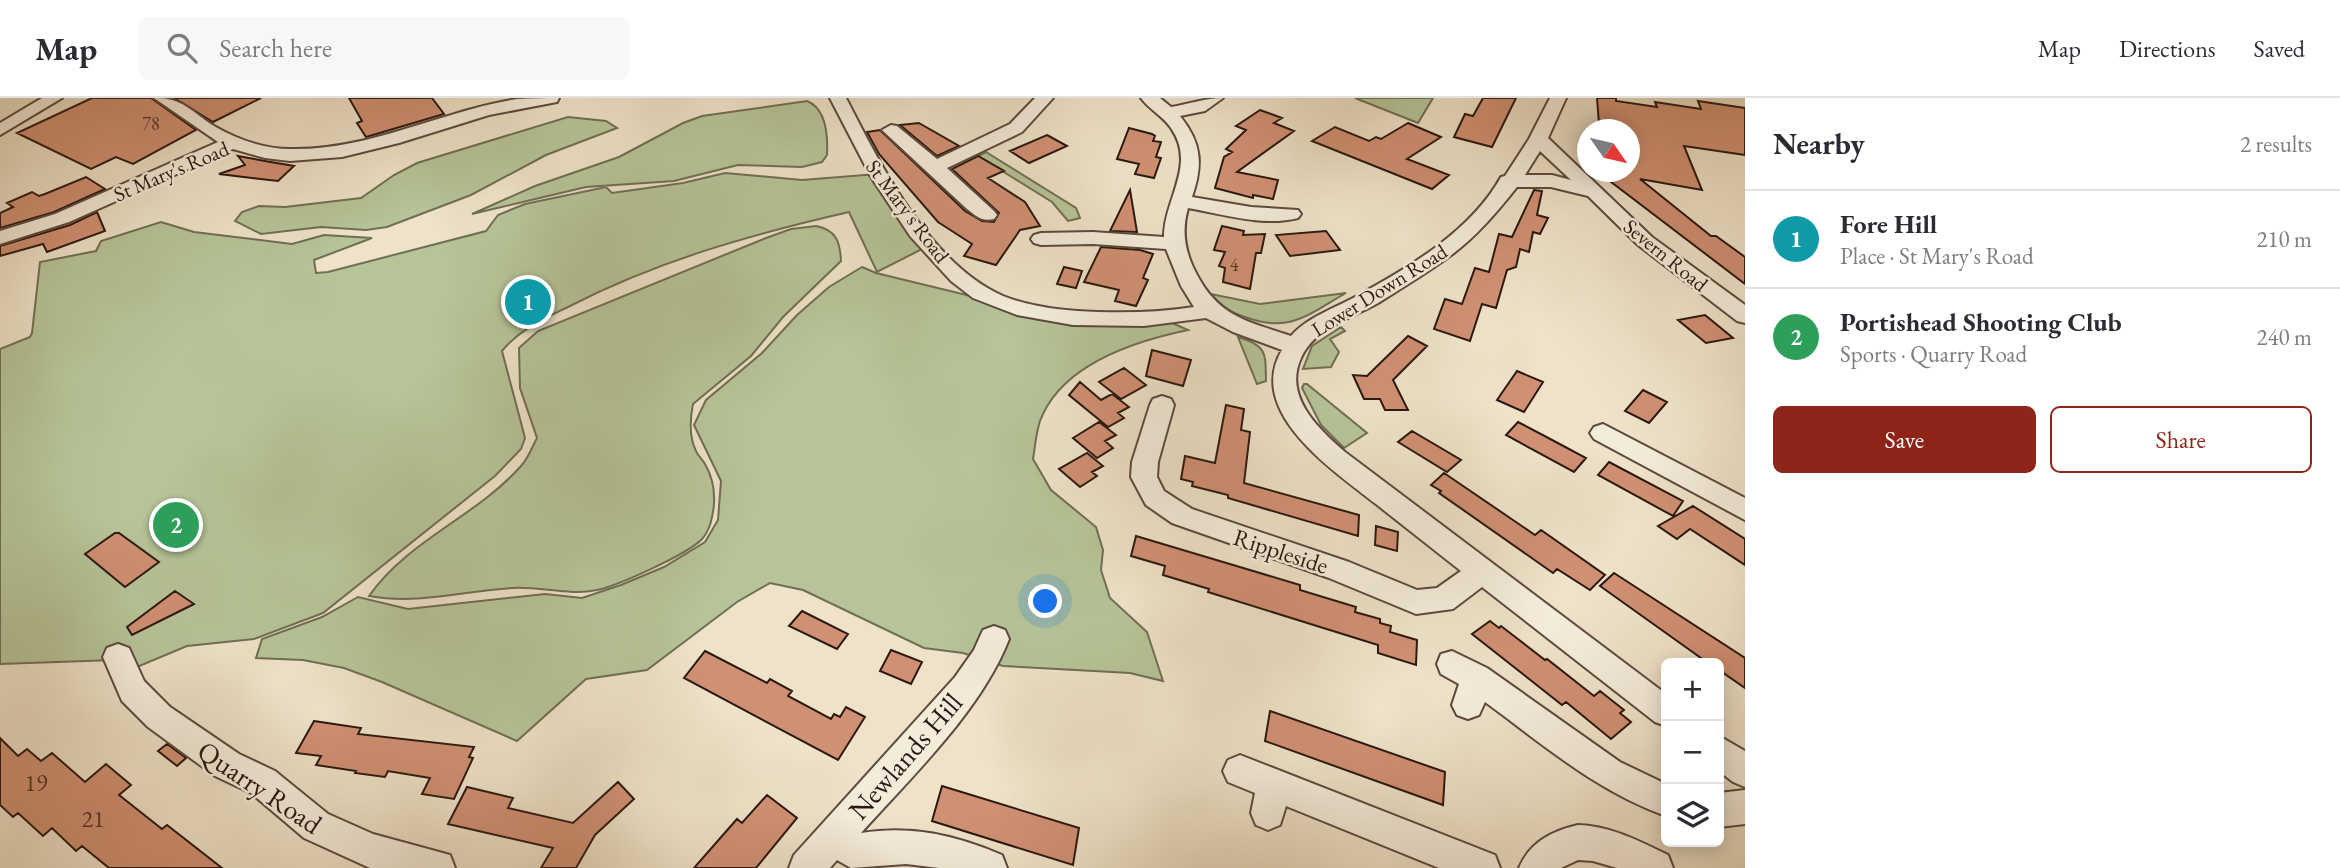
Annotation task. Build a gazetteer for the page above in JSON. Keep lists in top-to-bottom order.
{
  "streets": {
    "street": [
      "St Mary's Road",
      "Severn Road",
      "Lower Down Road",
      "Rippleside",
      "Newlands Hill",
      "Quarry Road"
    ]
  },
  "crossings": [
    ["Severn Road", "Lower Down Road"]
  ],
  "house_numbers": [
    "78",
    "4",
    "19",
    "21"
  ],
  "north": "bottom right",
  "page": {
    "header": "Map",
    "search": "Search here",
    "nav": ["Map", "Directions", "Saved"],
    "heading": ["Nearby", "2 results"],
    "list": [
      {
        "mark": "1",
        "name": "Fore Hill",
        "note": "Place · St Mary's Road",
        "value": "210 m"
      },
      {
        "mark": "2",
        "name": "Portishead Shooting Club",
        "note": "Sports · Quarry Road",
        "value": "240 m"
      }
    ],
    "pins": ["1", "2"],
    "buttons": ["Save", "Share"],
    "map_buttons": ["+", "−"]
  }
}
